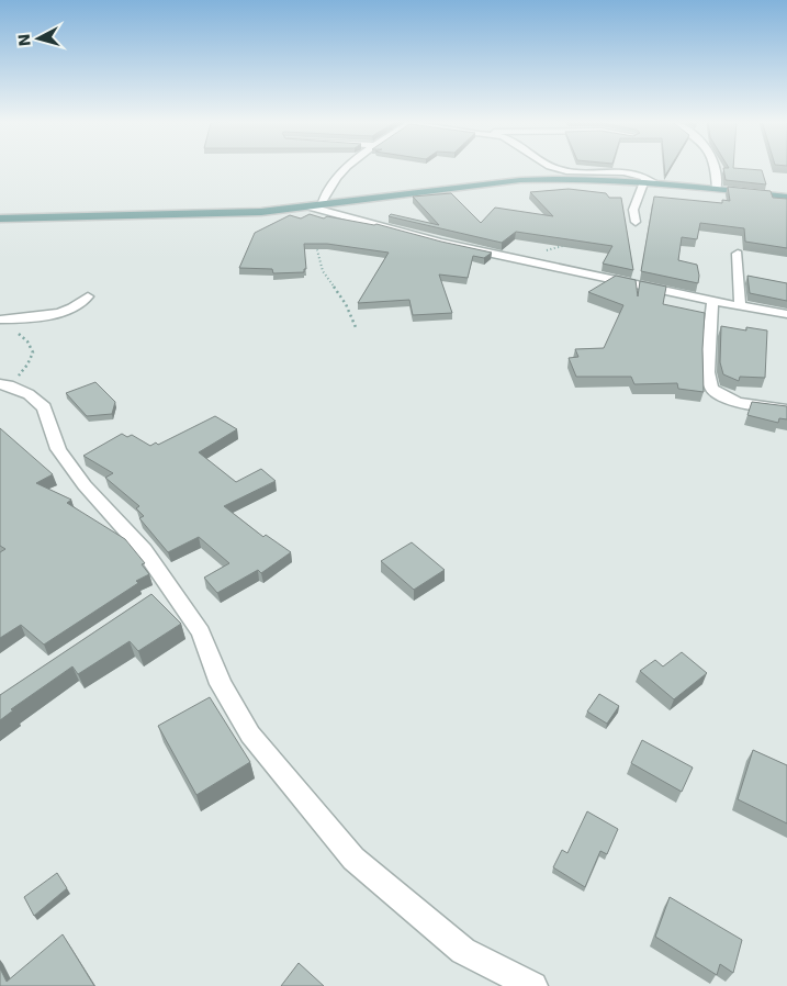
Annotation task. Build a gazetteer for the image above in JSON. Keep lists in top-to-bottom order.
{
  "north": "left"
}
